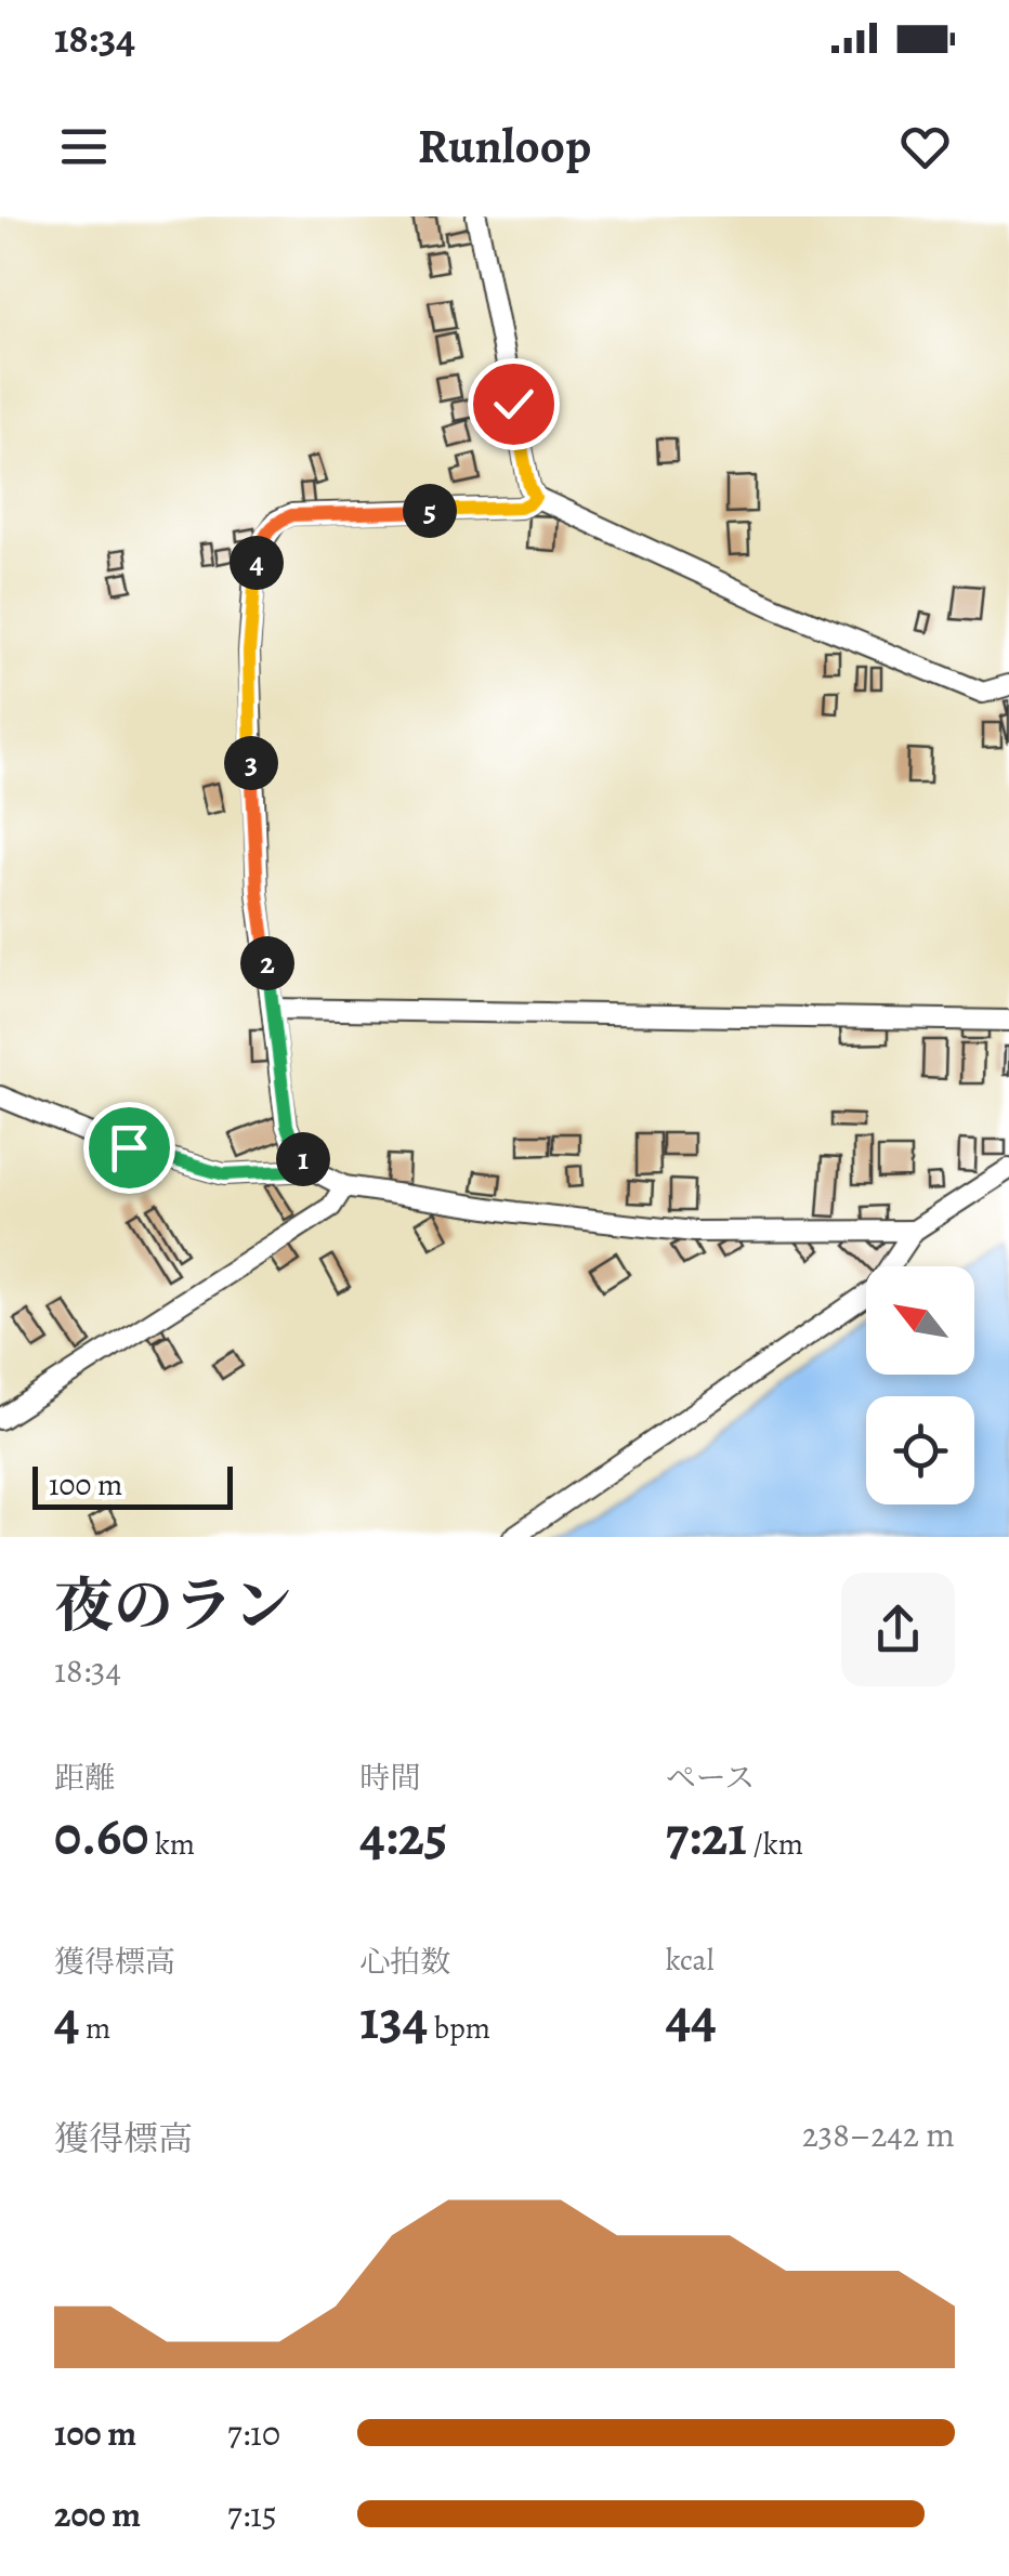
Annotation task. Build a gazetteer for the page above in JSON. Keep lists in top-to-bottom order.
{
  "scale_bar": "100 m",
  "north": "top left",
  "page": {
    "status": "18:34",
    "header": "Runloop",
    "pins": [
      "5",
      "4",
      "3",
      "2",
      "1"
    ],
    "scale": "100 m",
    "heading": ["夜のラン", "18:34"],
    "stats": [
      ["距離", "0.60 km"],
      ["時間", "4:25"],
      ["ペース", "7:21 /km"],
      ["獲得標高", "4 m"],
      ["心拍数", "134 bpm"],
      ["kcal", "44"]
    ],
    "chart": ["獲得標高", "238–242 m"],
    "list": [
      {
        "name": "100 m",
        "note": "7:10"
      },
      {
        "name": "200 m",
        "note": "7:15"
      }
    ]
  }
}
